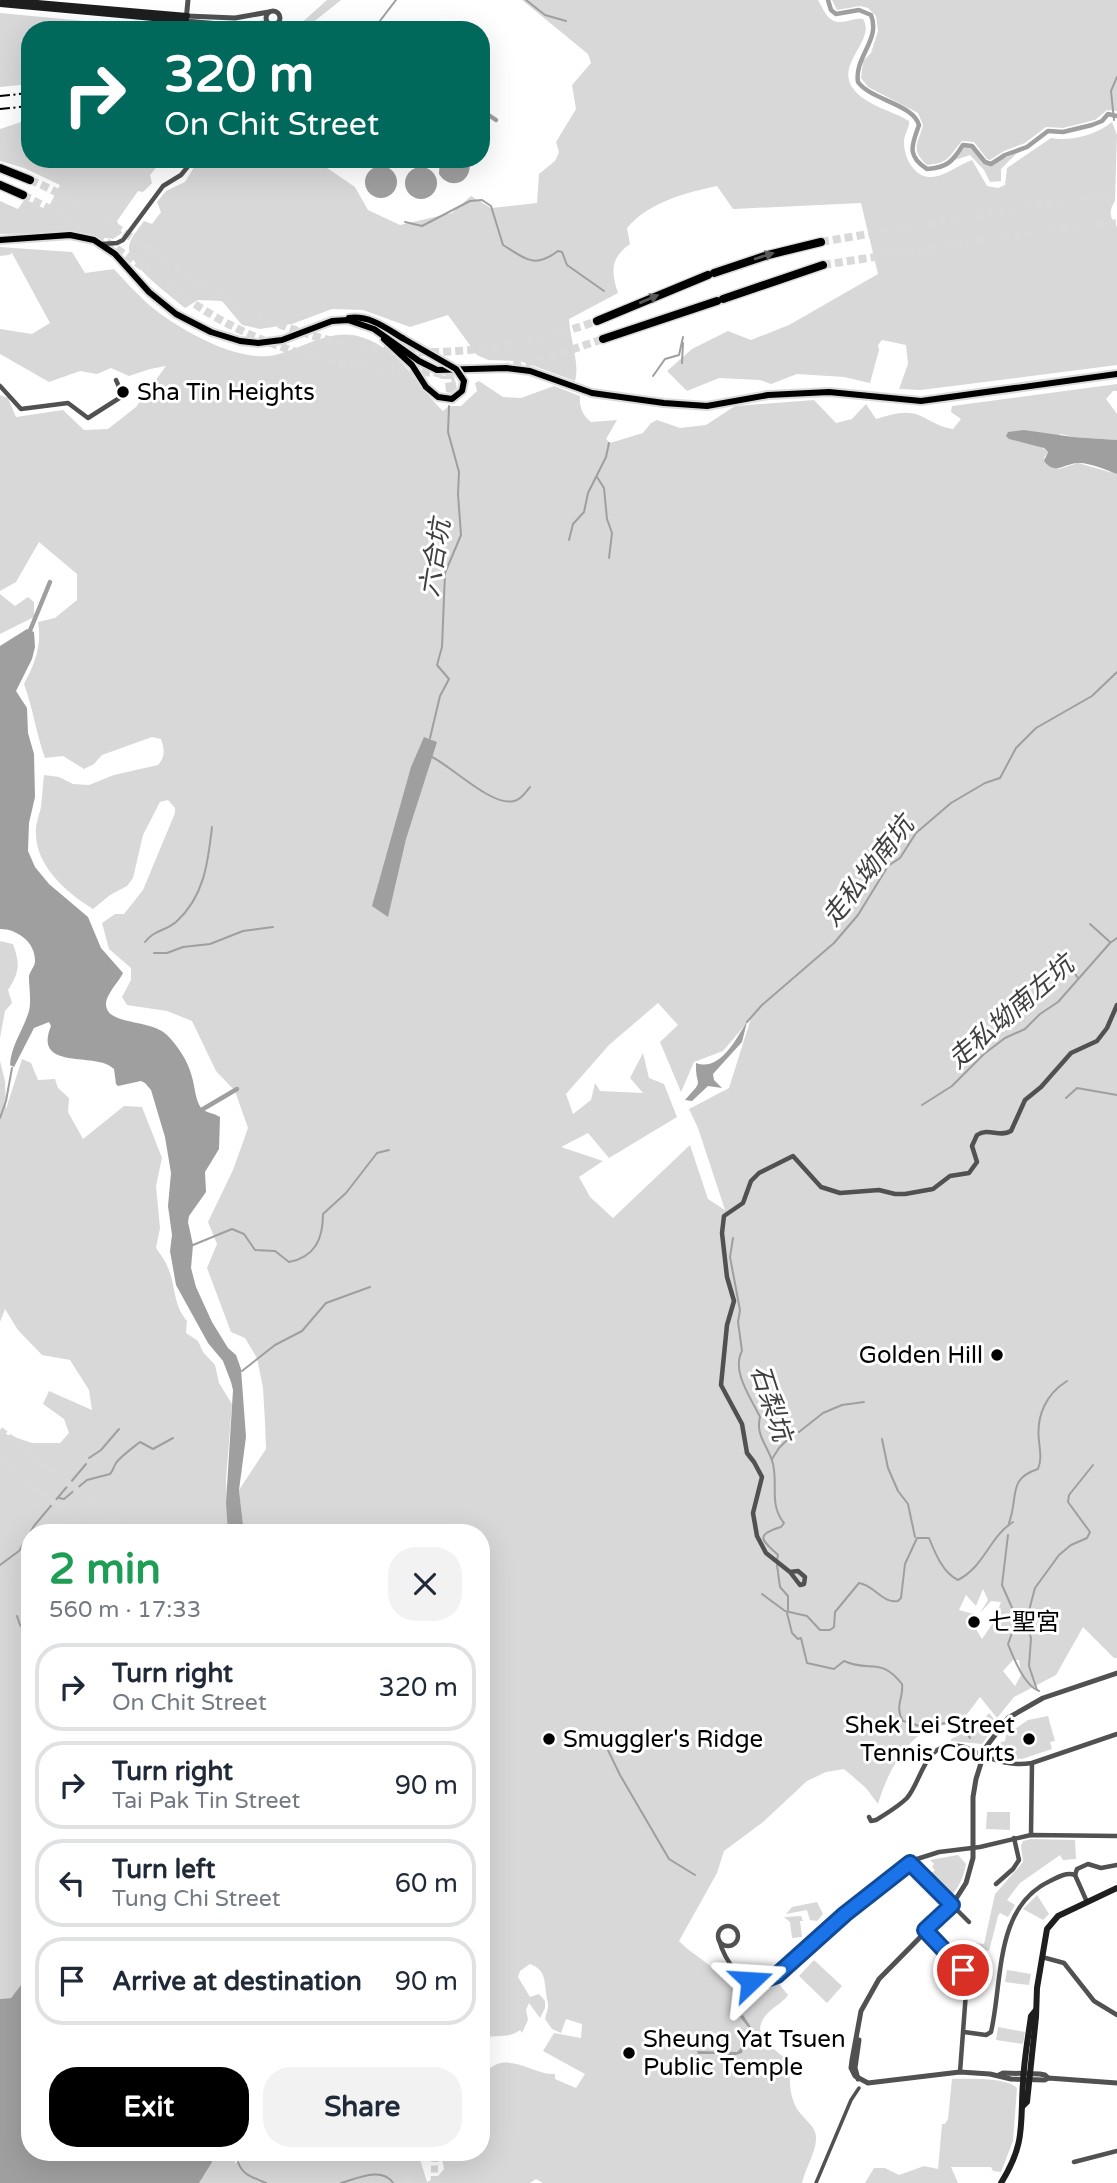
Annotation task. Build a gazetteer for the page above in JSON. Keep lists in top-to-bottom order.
{
  "water": [
    "六合坑",
    "走私坳南坑",
    "走私坳南左坑",
    "石梨坑"
  ],
  "places": [
    "Sha Tin Heights",
    "Golden Hill",
    "七聖宮",
    "Smuggler's Ridge",
    "Shek Lei Street Tennis Courts",
    "Sheung Yat Tsuen Public Temple"
  ],
  "page": {
    "turn": ["320 m", "On Chit Street"],
    "heading": ["2 min", "560 m · 17:33"],
    "list": [
      {
        "name": "Turn right",
        "note": "On Chit Street",
        "value": "320 m"
      },
      {
        "name": "Turn right",
        "note": "Tai Pak Tin Street",
        "value": "90 m"
      },
      {
        "name": "Turn left",
        "note": "Tung Chi Street",
        "value": "60 m"
      },
      {
        "name": "Arrive at destination",
        "value": "90 m"
      }
    ],
    "buttons": ["Exit", "Share"]
  }
}
